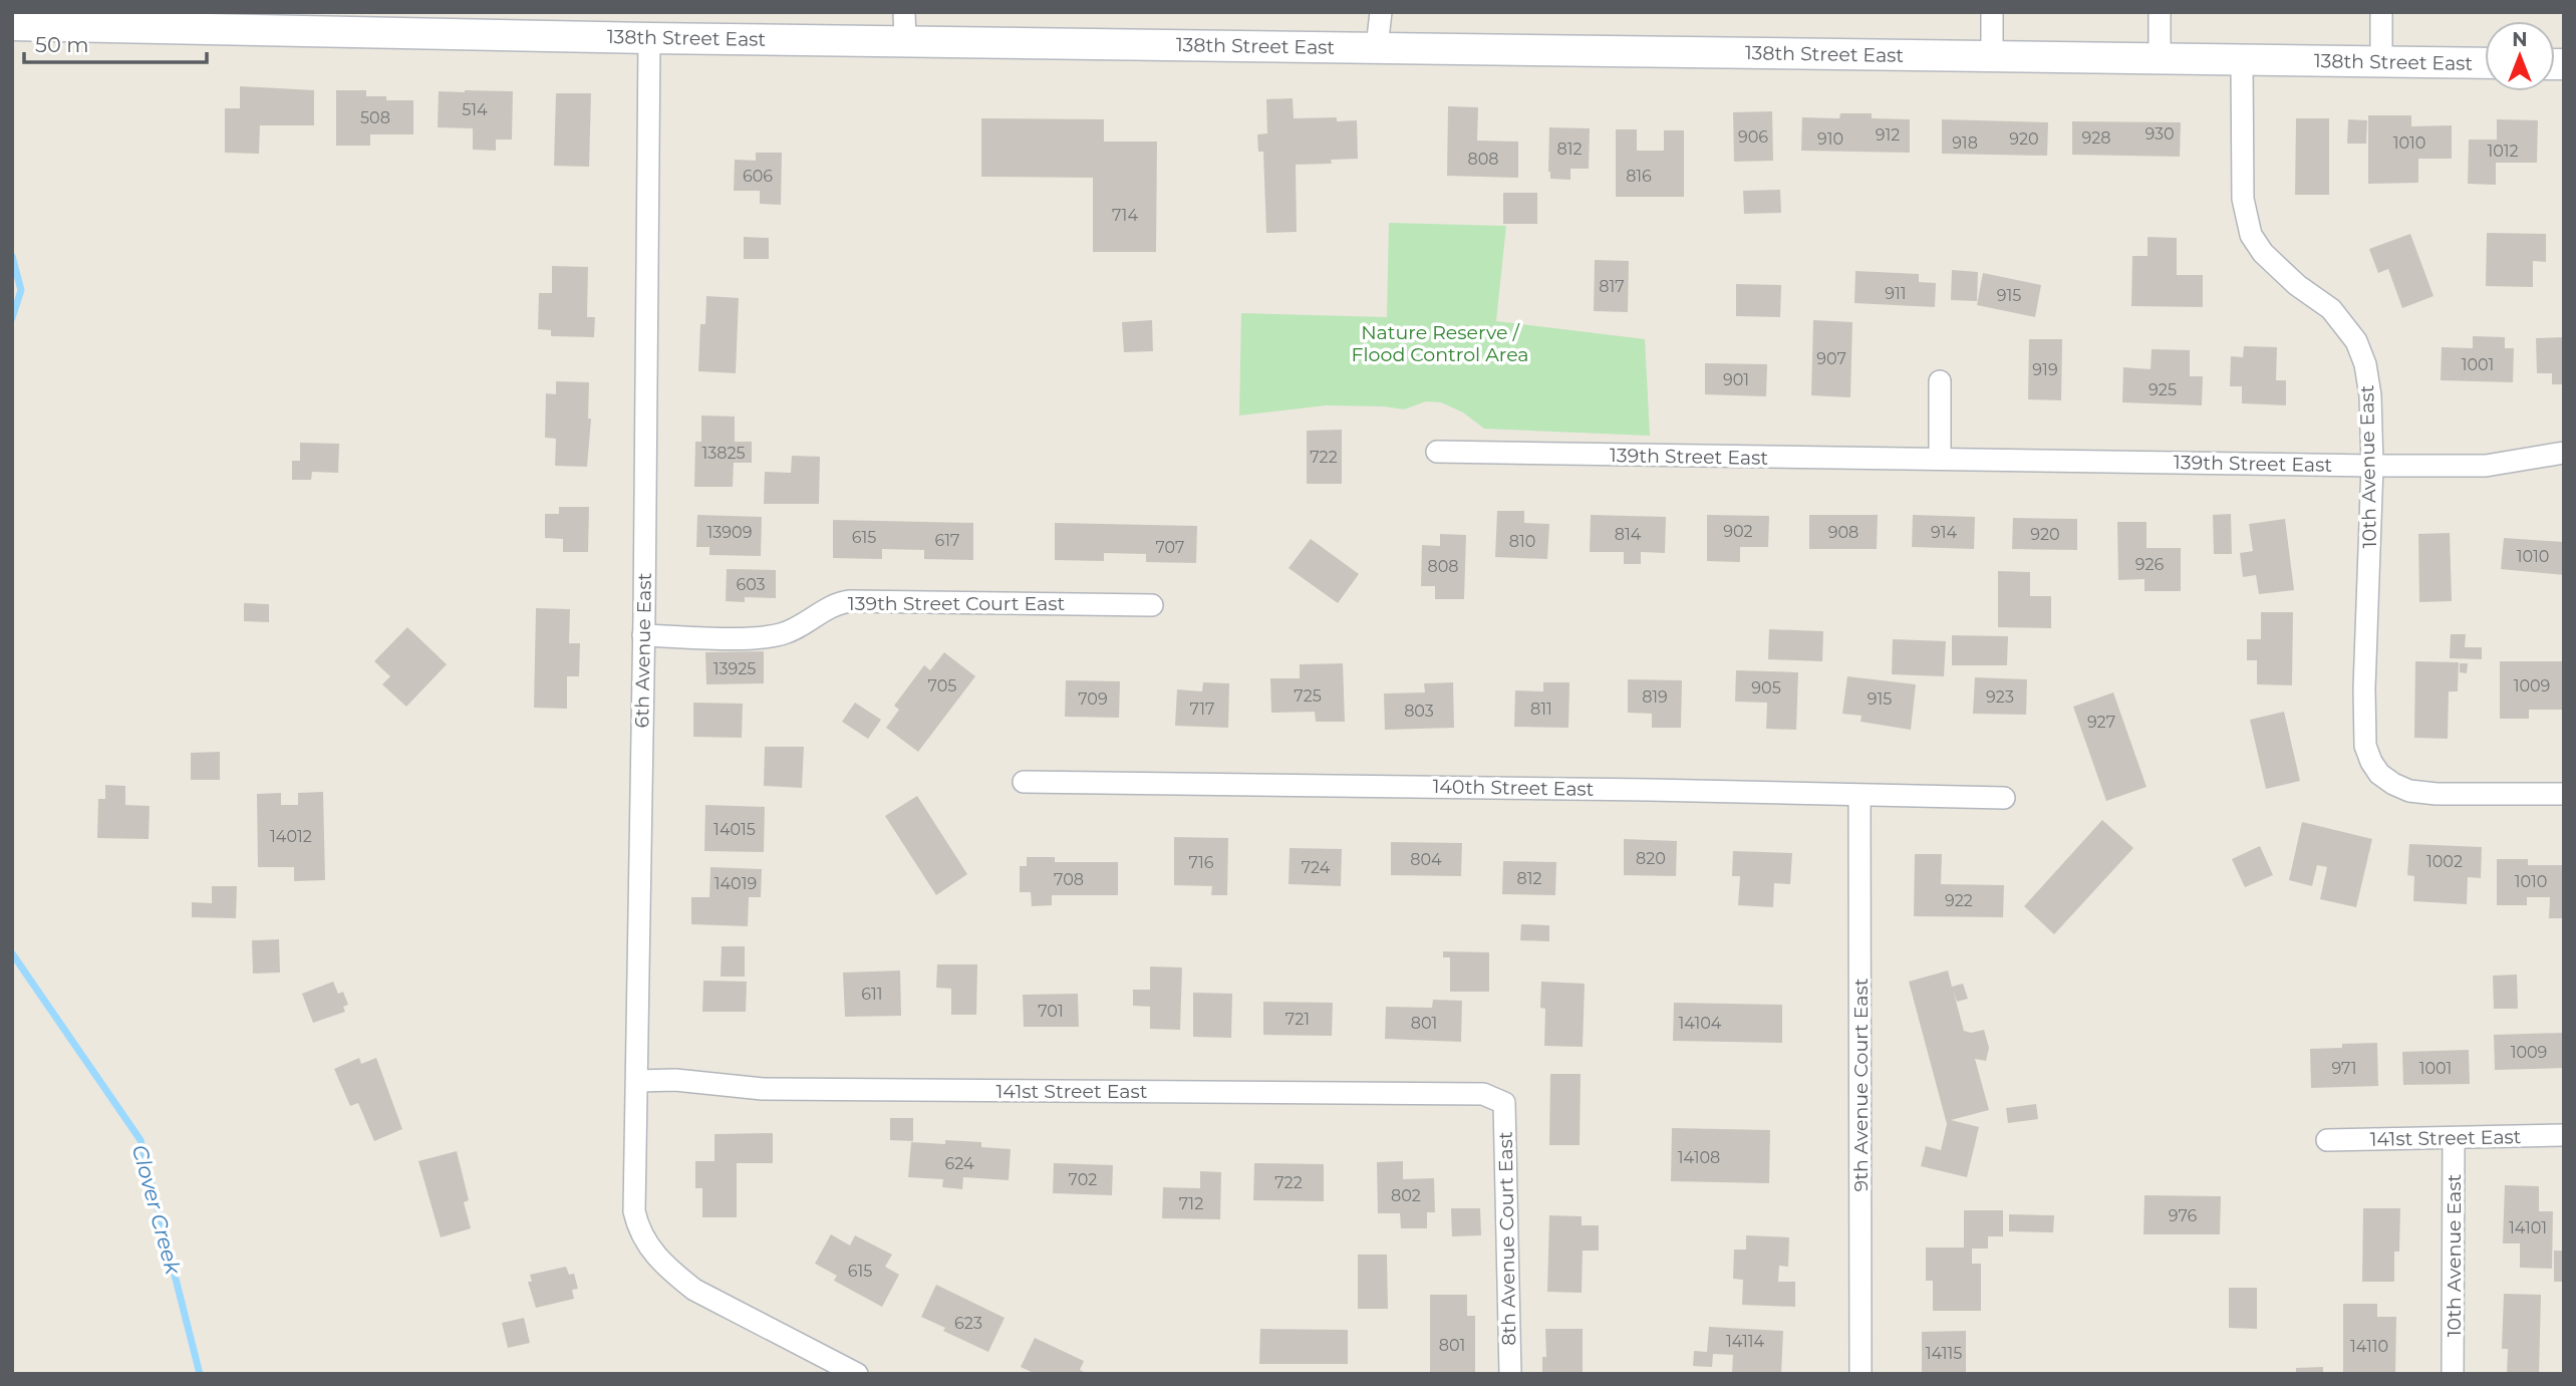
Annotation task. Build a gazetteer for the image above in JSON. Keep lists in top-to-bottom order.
{
  "streets": {
    "street": [
      "138th Street East",
      "139th Street East",
      "10th Avenue East",
      "139th Street Court East",
      "6th Avenue East",
      "140th Street East",
      "9th Avenue Court East",
      "141st Street East",
      "8th Avenue Court East"
    ]
  },
  "crossings": [
    ["138th Street East", "10th Avenue East"],
    ["138th Street East", "6th Avenue East"],
    ["139th Street East", "10th Avenue East"],
    ["10th Avenue East", "141st Street East"],
    ["139th Street Court East", "6th Avenue East"],
    ["6th Avenue East", "141st Street East"],
    ["140th Street East", "9th Avenue Court East"],
    ["141st Street East", "8th Avenue Court East"]
  ],
  "water": ["Clover Creek"],
  "parks": ["Nature Reserve / Flood Control Area"],
  "house_numbers": [
    "514",
    "508",
    "930",
    "912",
    "906",
    "928",
    "910",
    "920",
    "918",
    "1010",
    "812",
    "1012",
    "808",
    "606",
    "816",
    "714",
    "817",
    "911",
    "915",
    "907",
    "1001",
    "919",
    "901",
    "925",
    "13825",
    "722",
    "902",
    "13909",
    "908",
    "914",
    "814",
    "920",
    "615",
    "617",
    "810",
    "707",
    "1010",
    "926",
    "808",
    "603",
    "13925",
    "705",
    "1009",
    "905",
    "725",
    "819",
    "923",
    "709",
    "915",
    "717",
    "811",
    "803",
    "927",
    "14015",
    "14012",
    "820",
    "804",
    "1002",
    "716",
    "724",
    "812",
    "708",
    "1010",
    "14019",
    "922",
    "611",
    "701",
    "721",
    "801",
    "14104",
    "1009",
    "971",
    "1001",
    "14108",
    "624",
    "702",
    "722",
    "802",
    "712",
    "976",
    "14101",
    "615",
    "623",
    "14114",
    "801",
    "14110",
    "14115"
  ],
  "scale_bar": "50 m",
  "north": "top"
}
